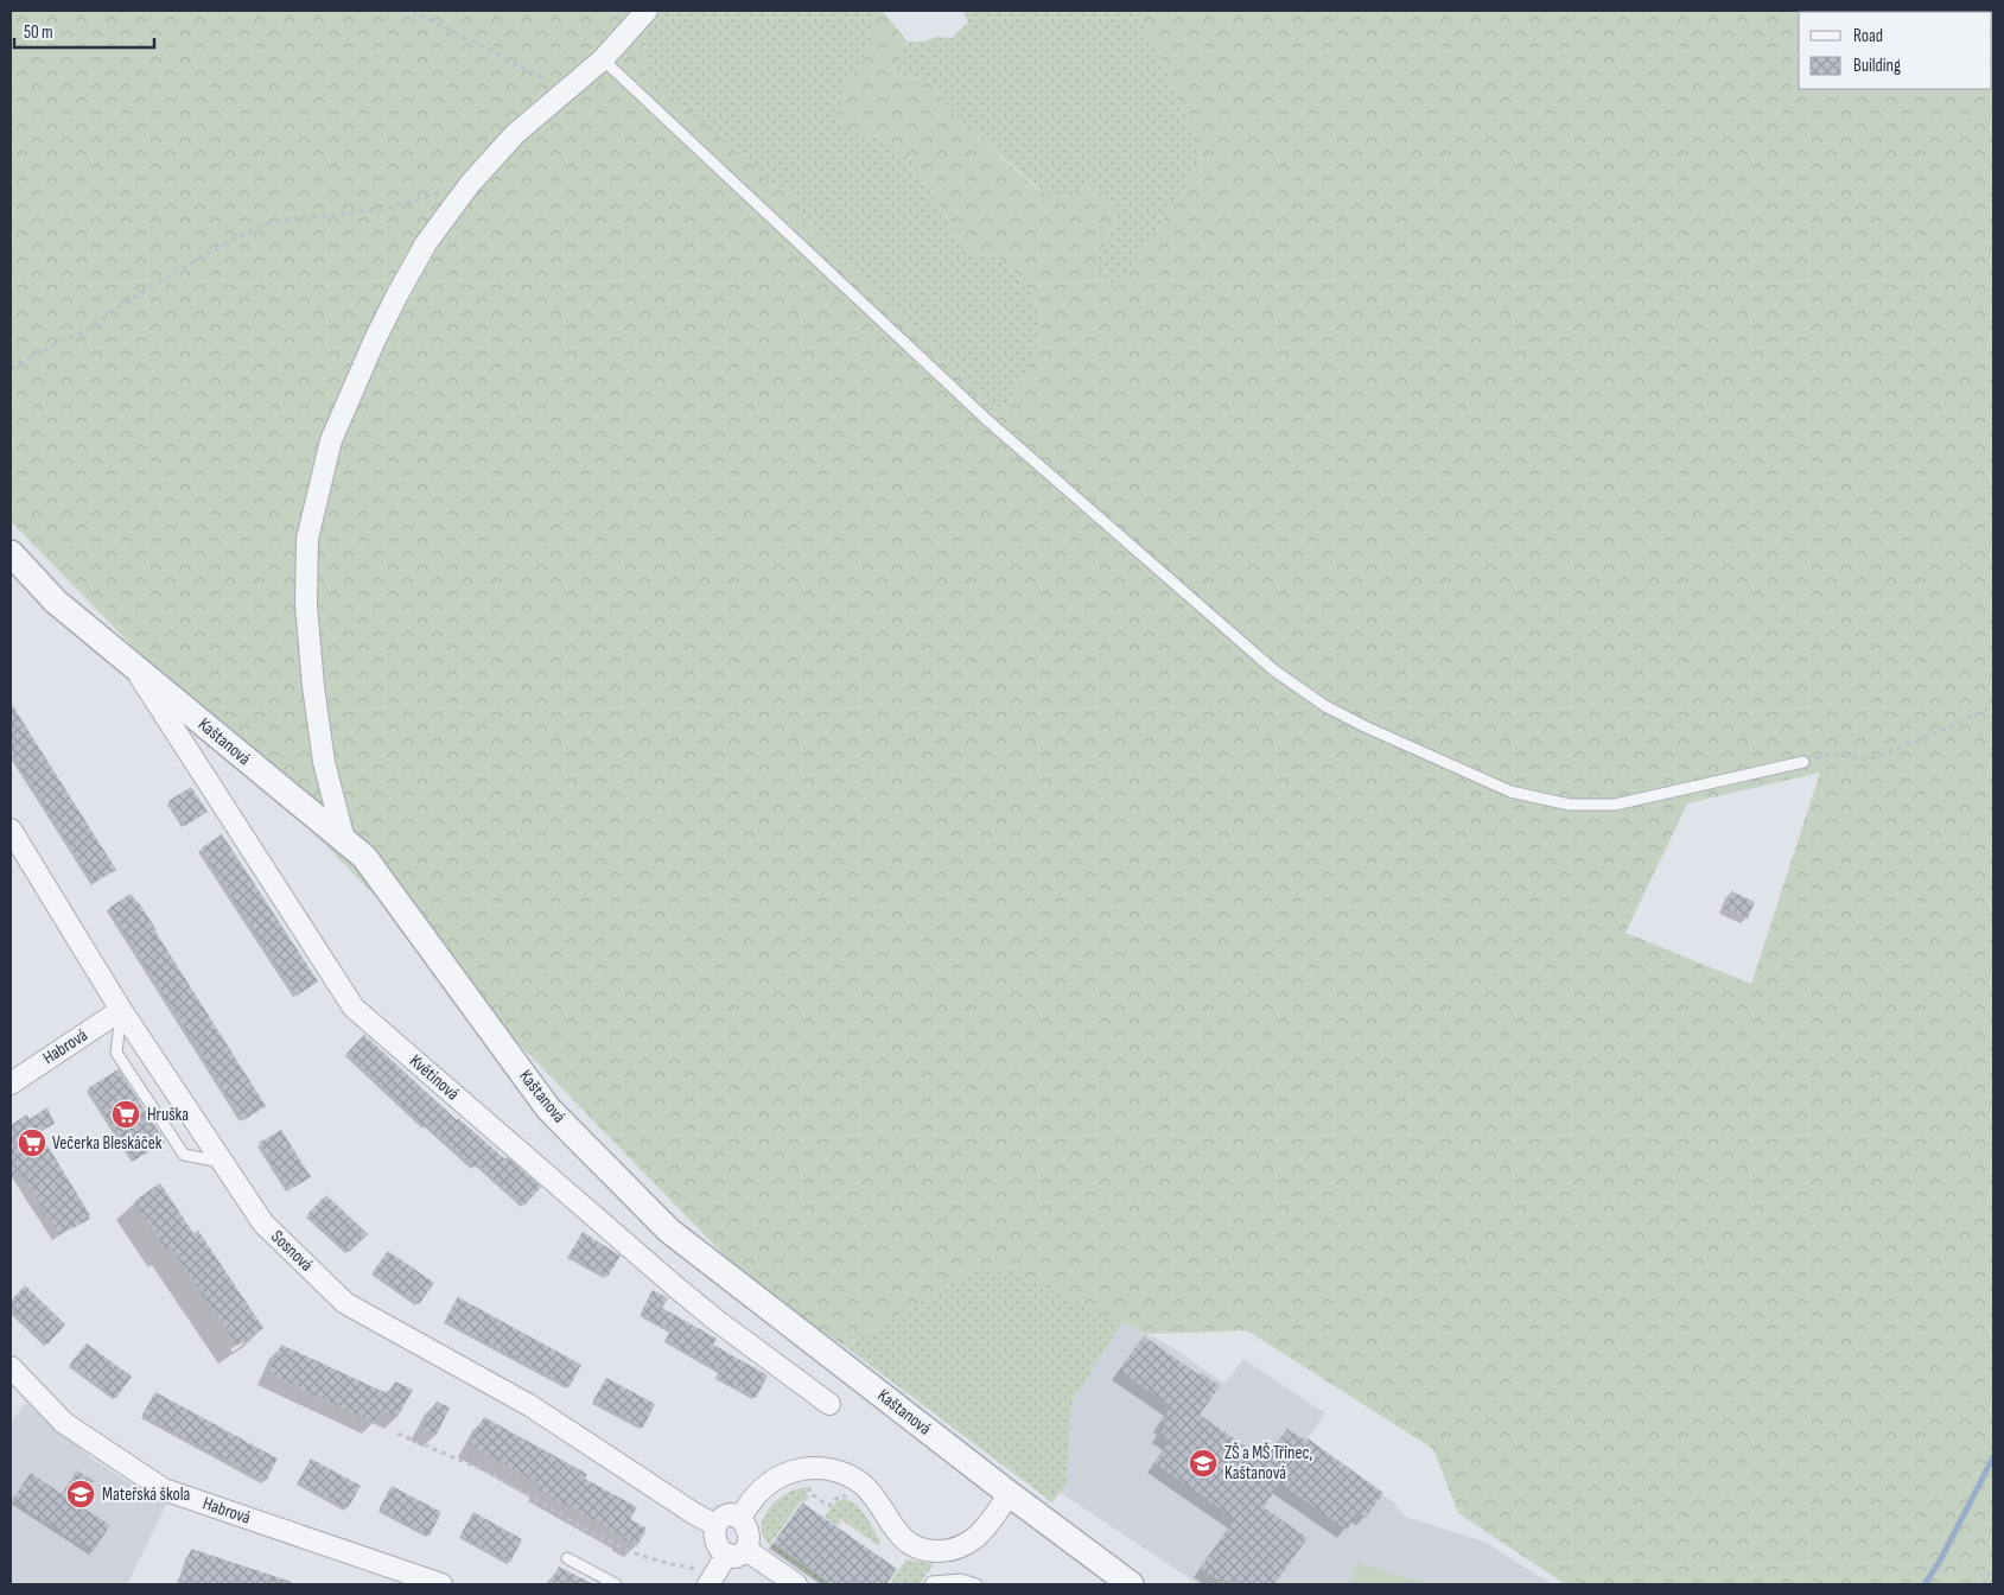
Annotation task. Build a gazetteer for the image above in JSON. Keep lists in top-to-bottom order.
{
  "streets": {
    "street": [
      "Kaštanová",
      "Habrová",
      "Květinová",
      "Sosnová"
    ]
  },
  "crossings": [
    ["Kaštanová", "Květinová"],
    ["Habrová", "Sosnová"]
  ],
  "places": {
    "supermarket": ["Hruška", "Večerka Bleskáček"],
    "school or university": ["ZŠ a MŠ Třinec, Kaštanová", "Mateřská škola"]
  },
  "legend": ["Road", "Building"],
  "scale_bar": "50 m"
}
